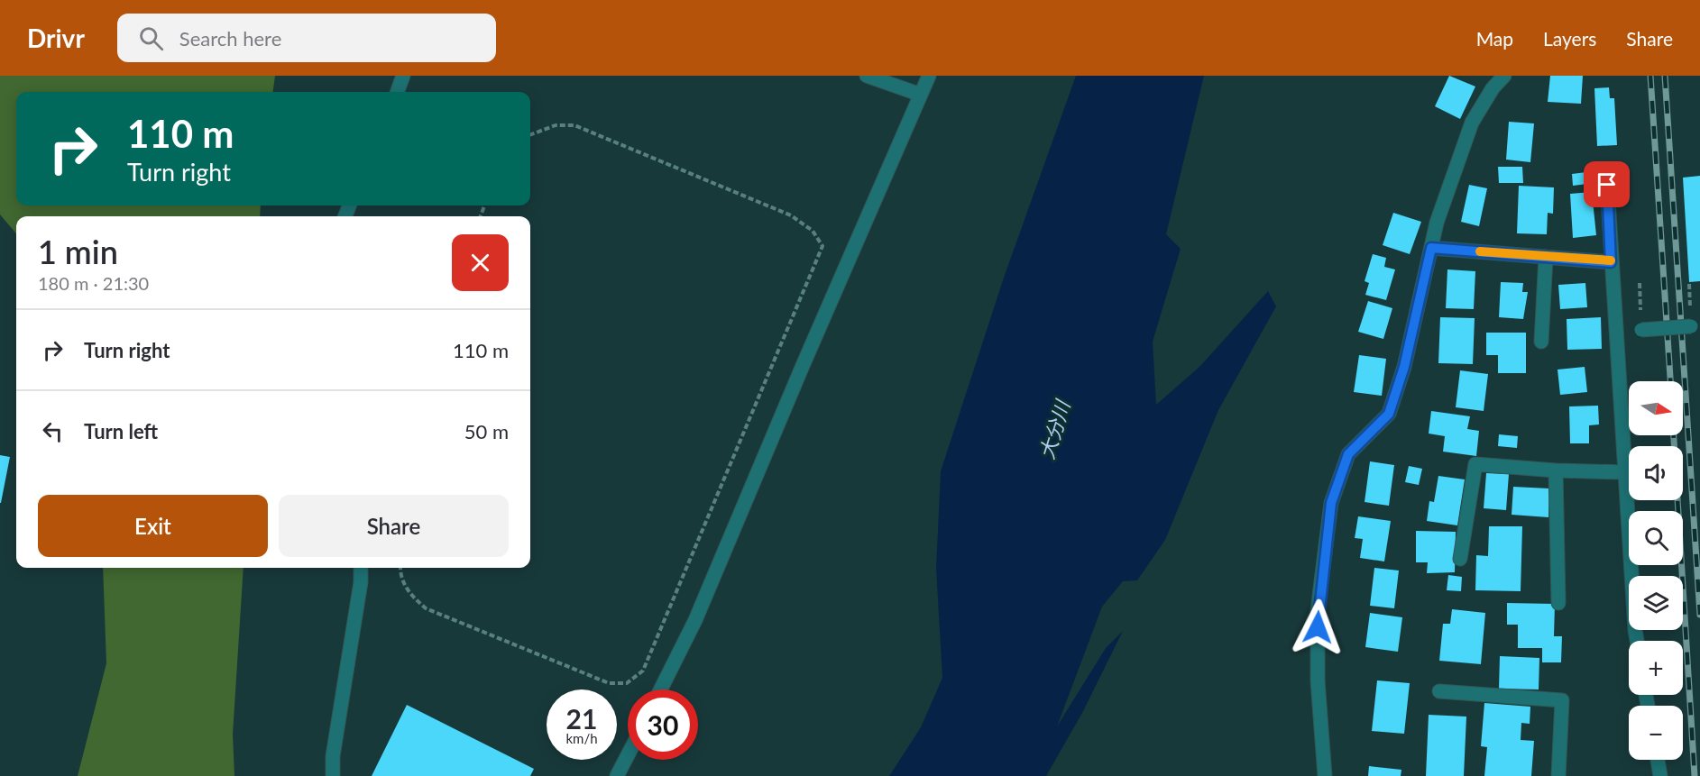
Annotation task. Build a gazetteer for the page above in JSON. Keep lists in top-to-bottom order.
{
  "water": ["大分川"],
  "north": "right",
  "page": {
    "header": "Drivr",
    "search": "Search here",
    "nav": ["Map", "Layers", "Share"],
    "turn": ["110 m", "Turn right"],
    "heading": ["1 min", "180 m · 21:30"],
    "list": [
      {
        "name": "Turn right",
        "value": "110 m"
      },
      {
        "name": "Turn left",
        "value": "50 m"
      }
    ],
    "map_buttons": ["+", "−"],
    "buttons": ["Exit", "Share"],
    "speed": "21 km/h",
    "limit": "30"
  }
}
